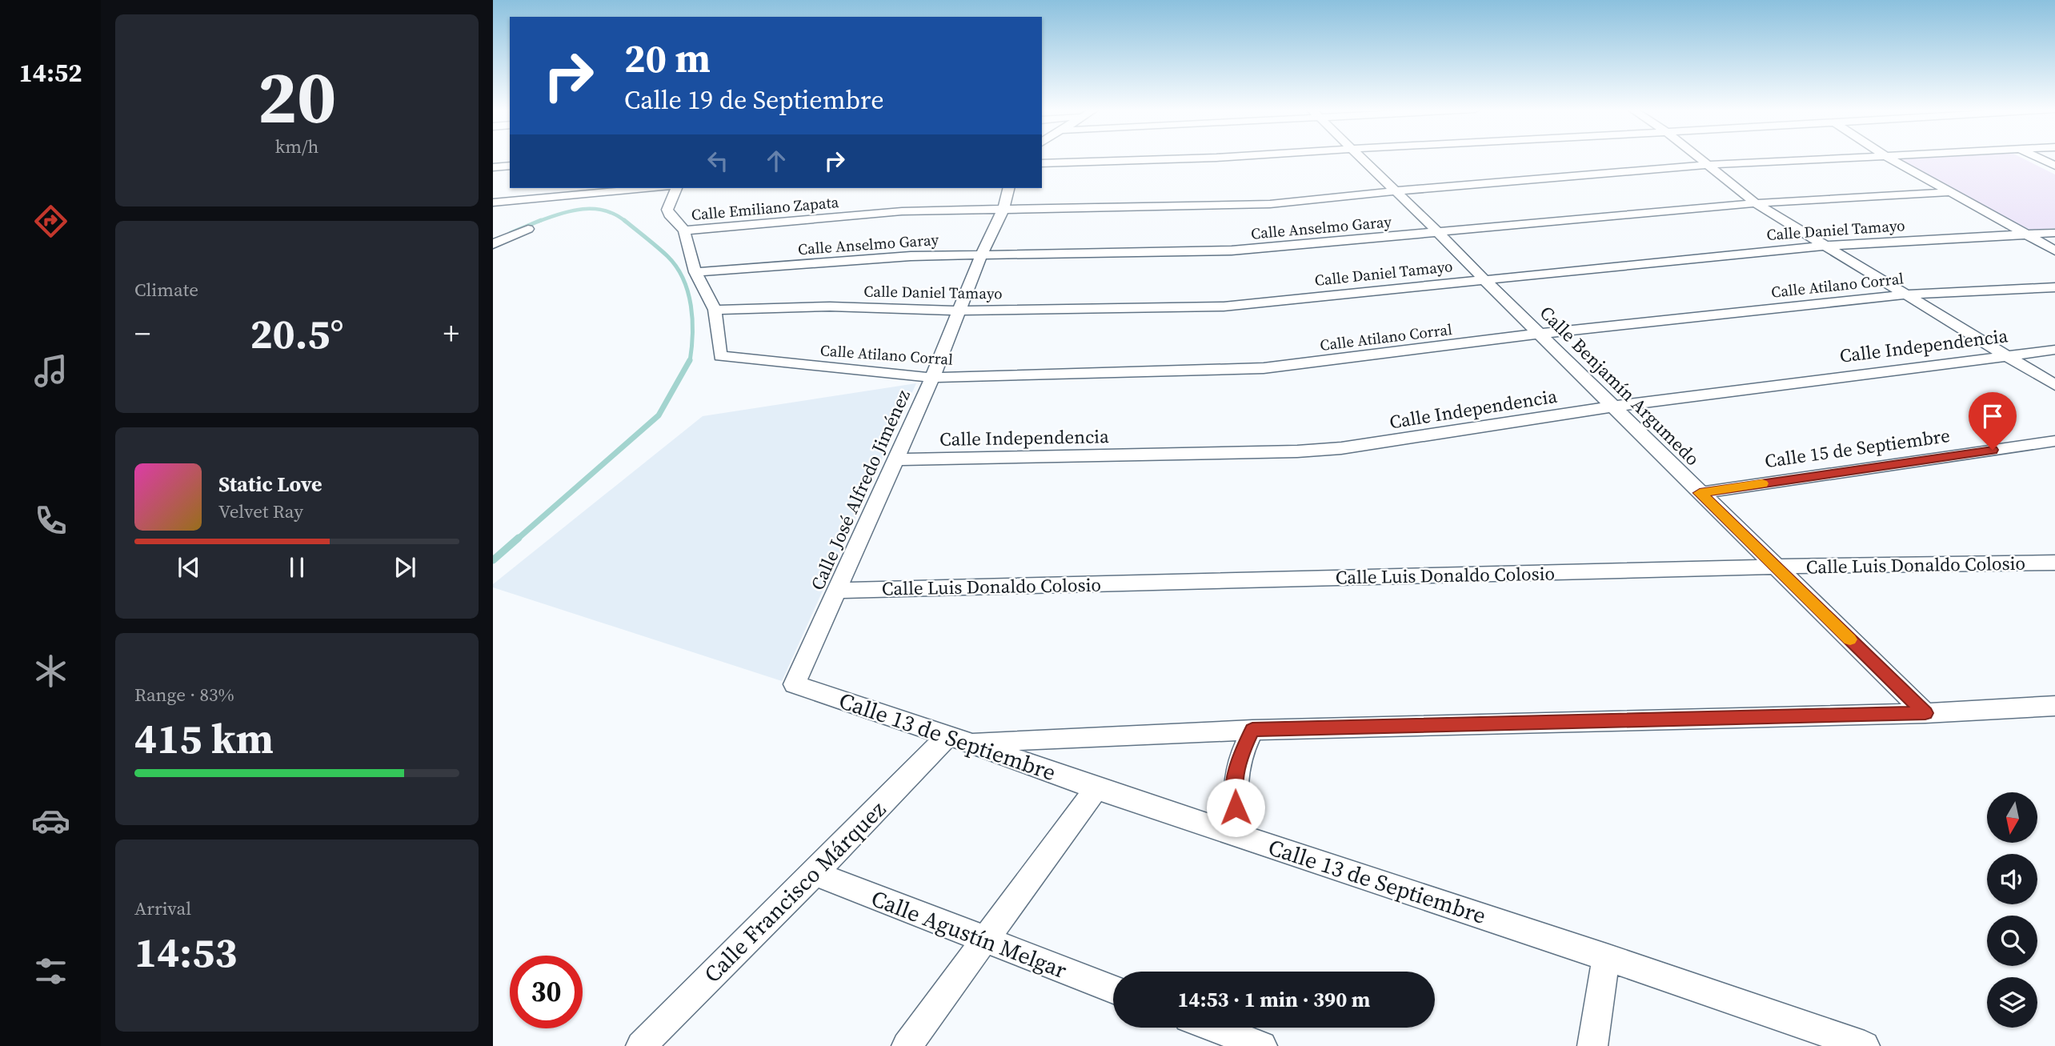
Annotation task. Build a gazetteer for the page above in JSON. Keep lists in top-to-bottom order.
{
  "streets": {
    "street": [
      "Calle Emiliano Zapata",
      "Calle Anselmo Garay",
      "Calle Daniel Tamayo",
      "Calle Atilano Corral",
      "Calle Independencia",
      "Calle Benjamín Argumedo",
      "Calle 15 de Septiembre",
      "Calle José Alfredo Jiménez",
      "Calle Luis Donaldo Colosio",
      "Calle 13 de Septiembre",
      "Calle Francisco Márquez",
      "Calle Agustín Melgar"
    ]
  },
  "crossings": [
    ["Calle Emiliano Zapata", "Calle Benjamín Argumedo"],
    ["Calle Emiliano Zapata", "Calle José Alfredo Jiménez"],
    ["Calle Anselmo Garay", "Calle Benjamín Argumedo"],
    ["Calle Anselmo Garay", "Calle José Alfredo Jiménez"],
    ["Calle Daniel Tamayo", "Calle Atilano Corral"],
    ["Calle Daniel Tamayo", "Calle Benjamín Argumedo"],
    ["Calle Daniel Tamayo", "Calle José Alfredo Jiménez"],
    ["Calle Atilano Corral", "Calle Benjamín Argumedo"],
    ["Calle Atilano Corral", "Calle José Alfredo Jiménez"],
    ["Calle Independencia", "Calle Benjamín Argumedo"],
    ["Calle Independencia", "Calle José Alfredo Jiménez"],
    ["Calle Benjamín Argumedo", "Calle 15 de Septiembre"],
    ["Calle Benjamín Argumedo", "Calle Luis Donaldo Colosio"],
    ["Calle José Alfredo Jiménez", "Calle Luis Donaldo Colosio"],
    ["Calle José Alfredo Jiménez", "Calle 13 de Septiembre"],
    ["Calle 13 de Septiembre", "Calle Francisco Márquez"],
    ["Calle Francisco Márquez", "Calle Agustín Melgar"]
  ],
  "north": "bottom",
  "page": {
    "tabs": "14:52",
    "tile": [
      ["20", "km/h"],
      "Climate",
      ["Range · 83%", "415 km"],
      ["Arrival", "14:53"]
    ],
    "turn": ["20 m", "Calle 19 de Septiembre"],
    "heat": ["−", "20.5°", "+"],
    "song": ["Static Love", "Velvet Ray"],
    "limit": "30",
    "trip": "14:53 · 1 min · 390 m"
  }
}
